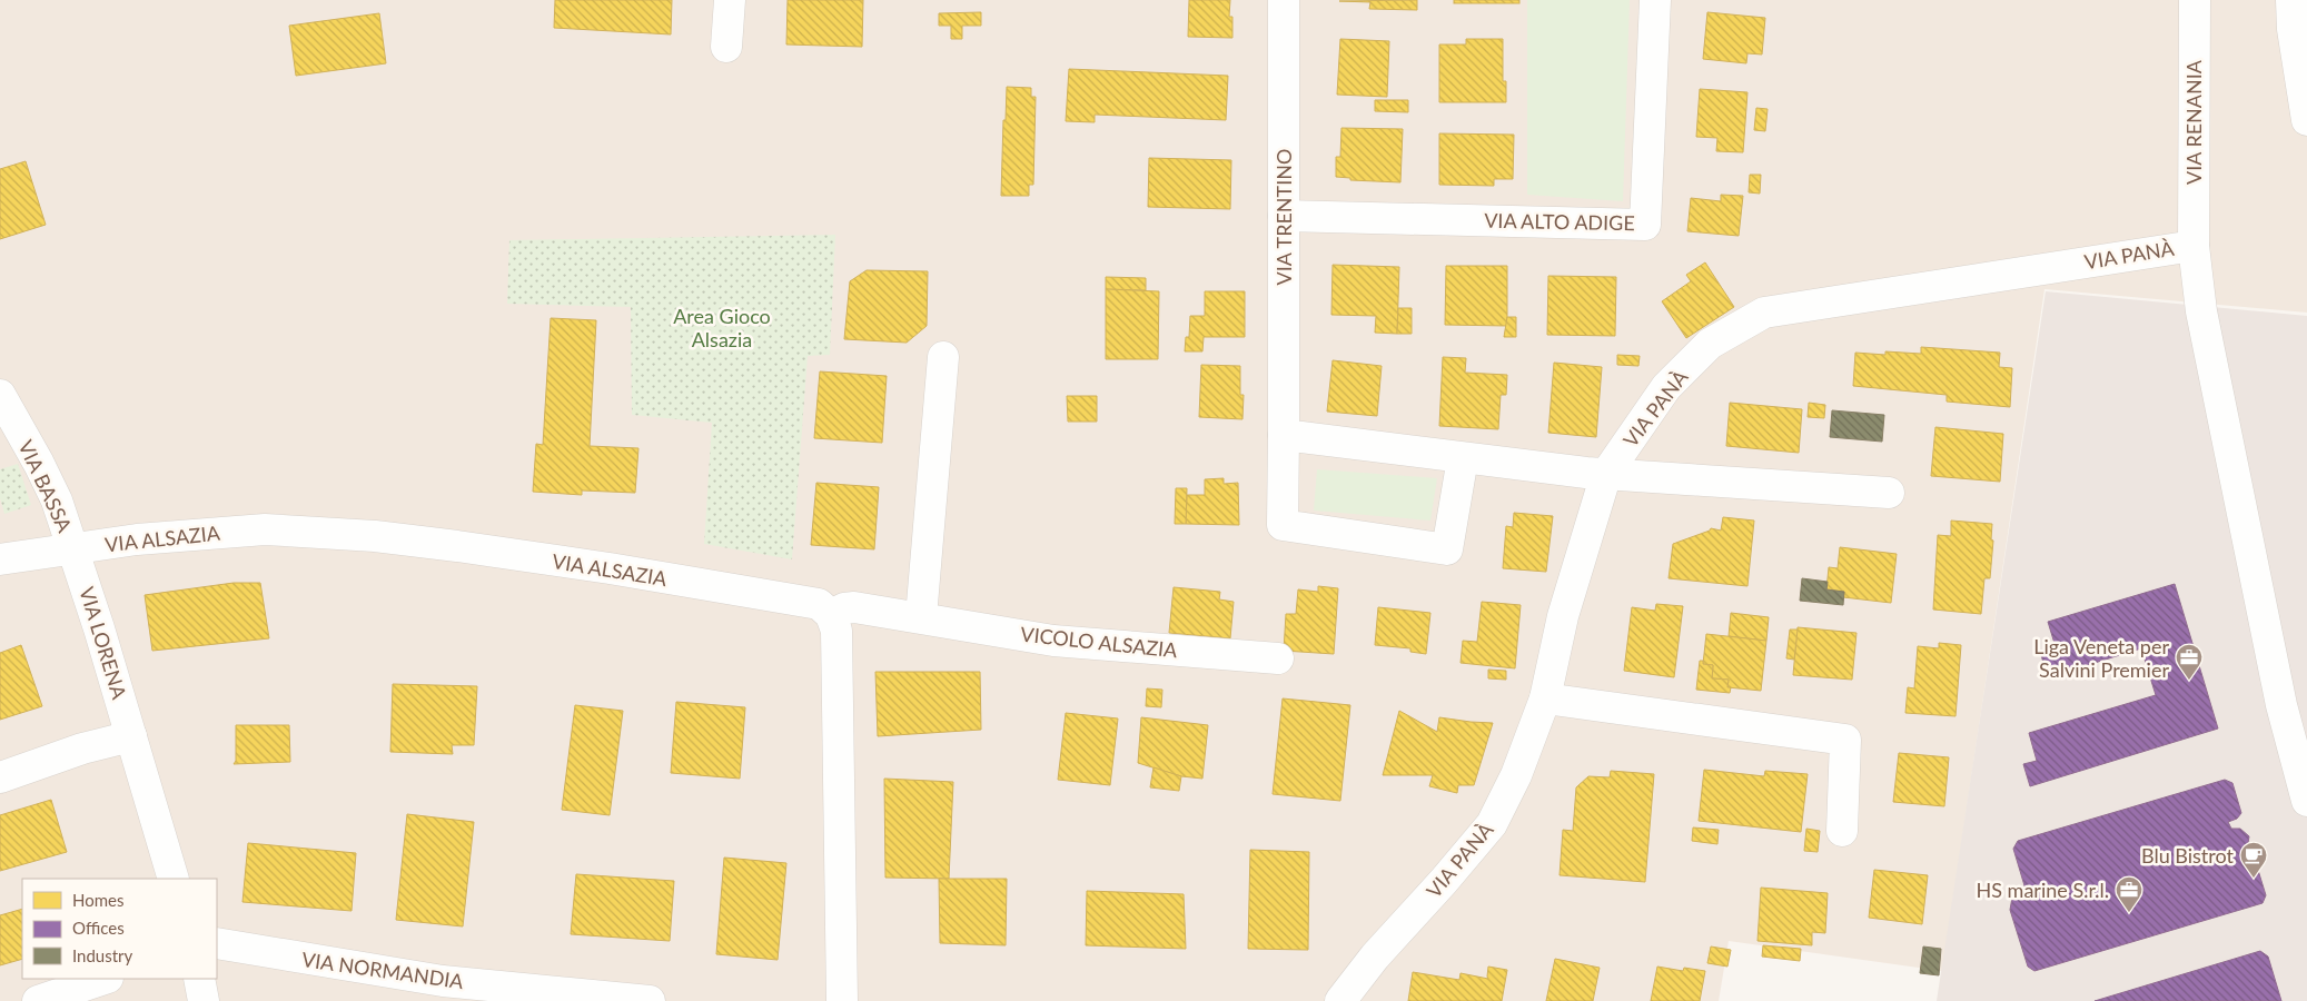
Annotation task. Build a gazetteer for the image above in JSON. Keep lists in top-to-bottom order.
{
  "streets": {
    "street": [
      "VIA RENANIA",
      "VIA TRENTINO",
      "VIA ALTO ADIGE",
      "VIA PANÀ",
      "VIA BASSA",
      "VIA ALSAZIA",
      "VICOLO ALSAZIA",
      "VIA LORENA",
      "VIA NORMANDIA"
    ]
  },
  "crossings": [
    ["VIA RENANIA", "VIA PANÀ"],
    ["VIA TRENTINO", "VIA ALTO ADIGE"],
    ["VIA BASSA", "VIA ALSAZIA"],
    ["VIA BASSA", "VIA LORENA"],
    ["VIA ALSAZIA", "VICOLO ALSAZIA"],
    ["VIA ALSAZIA", "VIA LORENA"]
  ],
  "parks": ["Area Gioco Alsazia"],
  "places": {
    "office": ["Liga Veneta per Salvini Premier", "HS marine S.r.l."],
    "cafe": ["Blu Bistrot"]
  },
  "legend": ["Homes", "Offices", "Industry"]
}
